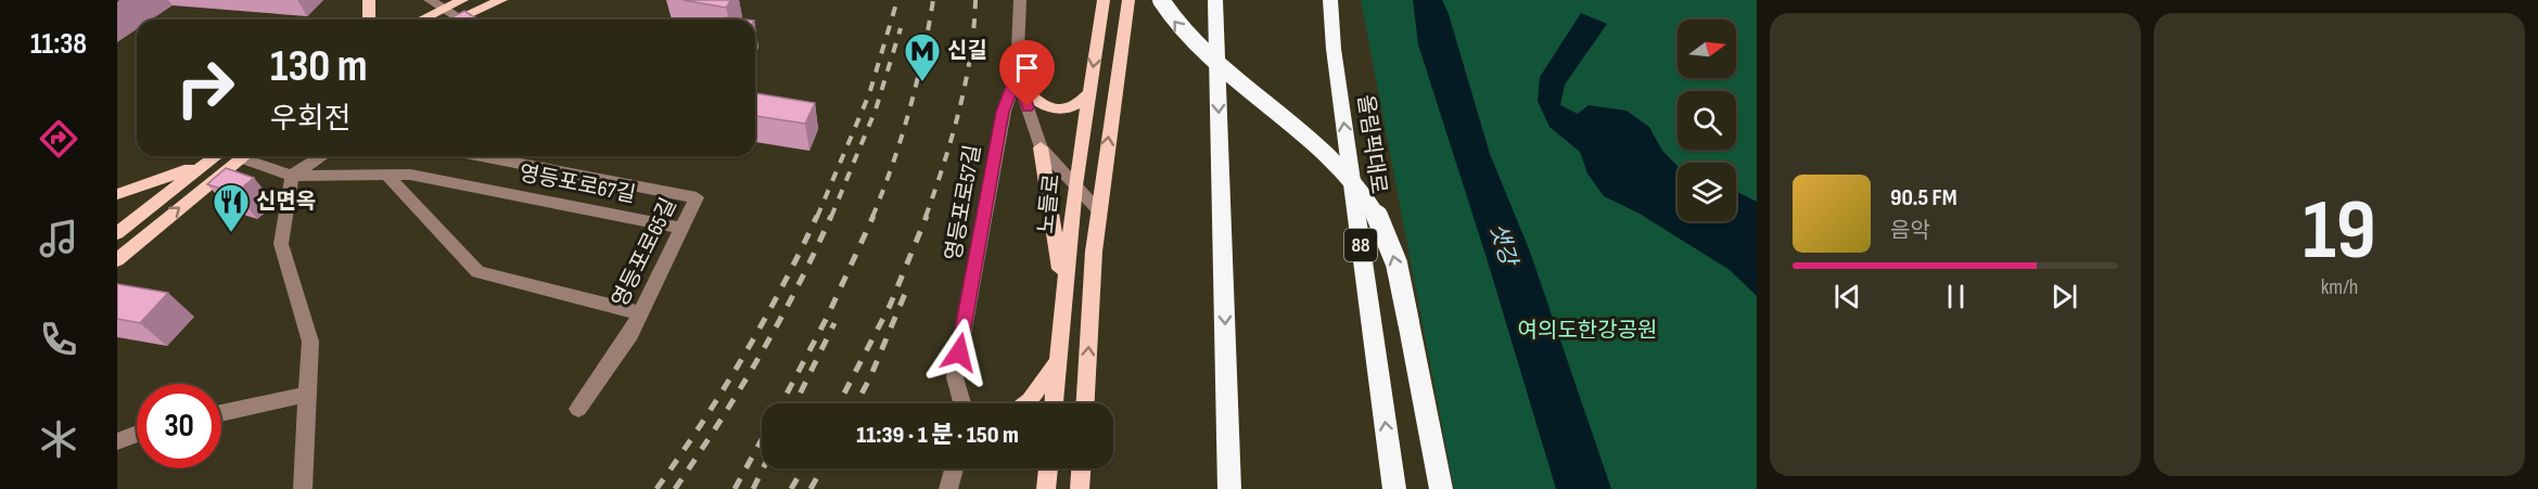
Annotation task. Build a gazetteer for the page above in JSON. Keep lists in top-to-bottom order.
{
  "streets": {
    "highway": ["올림픽대로", "88"],
    "main road": ["노들로"],
    "street": ["영등포로67길", "영등포로57길", "영등포로65길"]
  },
  "crossings": [
    ["영등포로67길", "영등포로65길"]
  ],
  "water": ["샛강"],
  "parks": ["여의도한강공원"],
  "places": {
    "metro station": ["신길"],
    "restaurant": ["신면옥"]
  },
  "north": "right",
  "page": {
    "tabs": "11:38",
    "tile": ["19", "km/h"],
    "turn": ["130 m", "우회전"],
    "song": ["90.5 FM", "음악"],
    "limit": "30",
    "trip": "11:39 · 1 분 · 150 m"
  }
}
